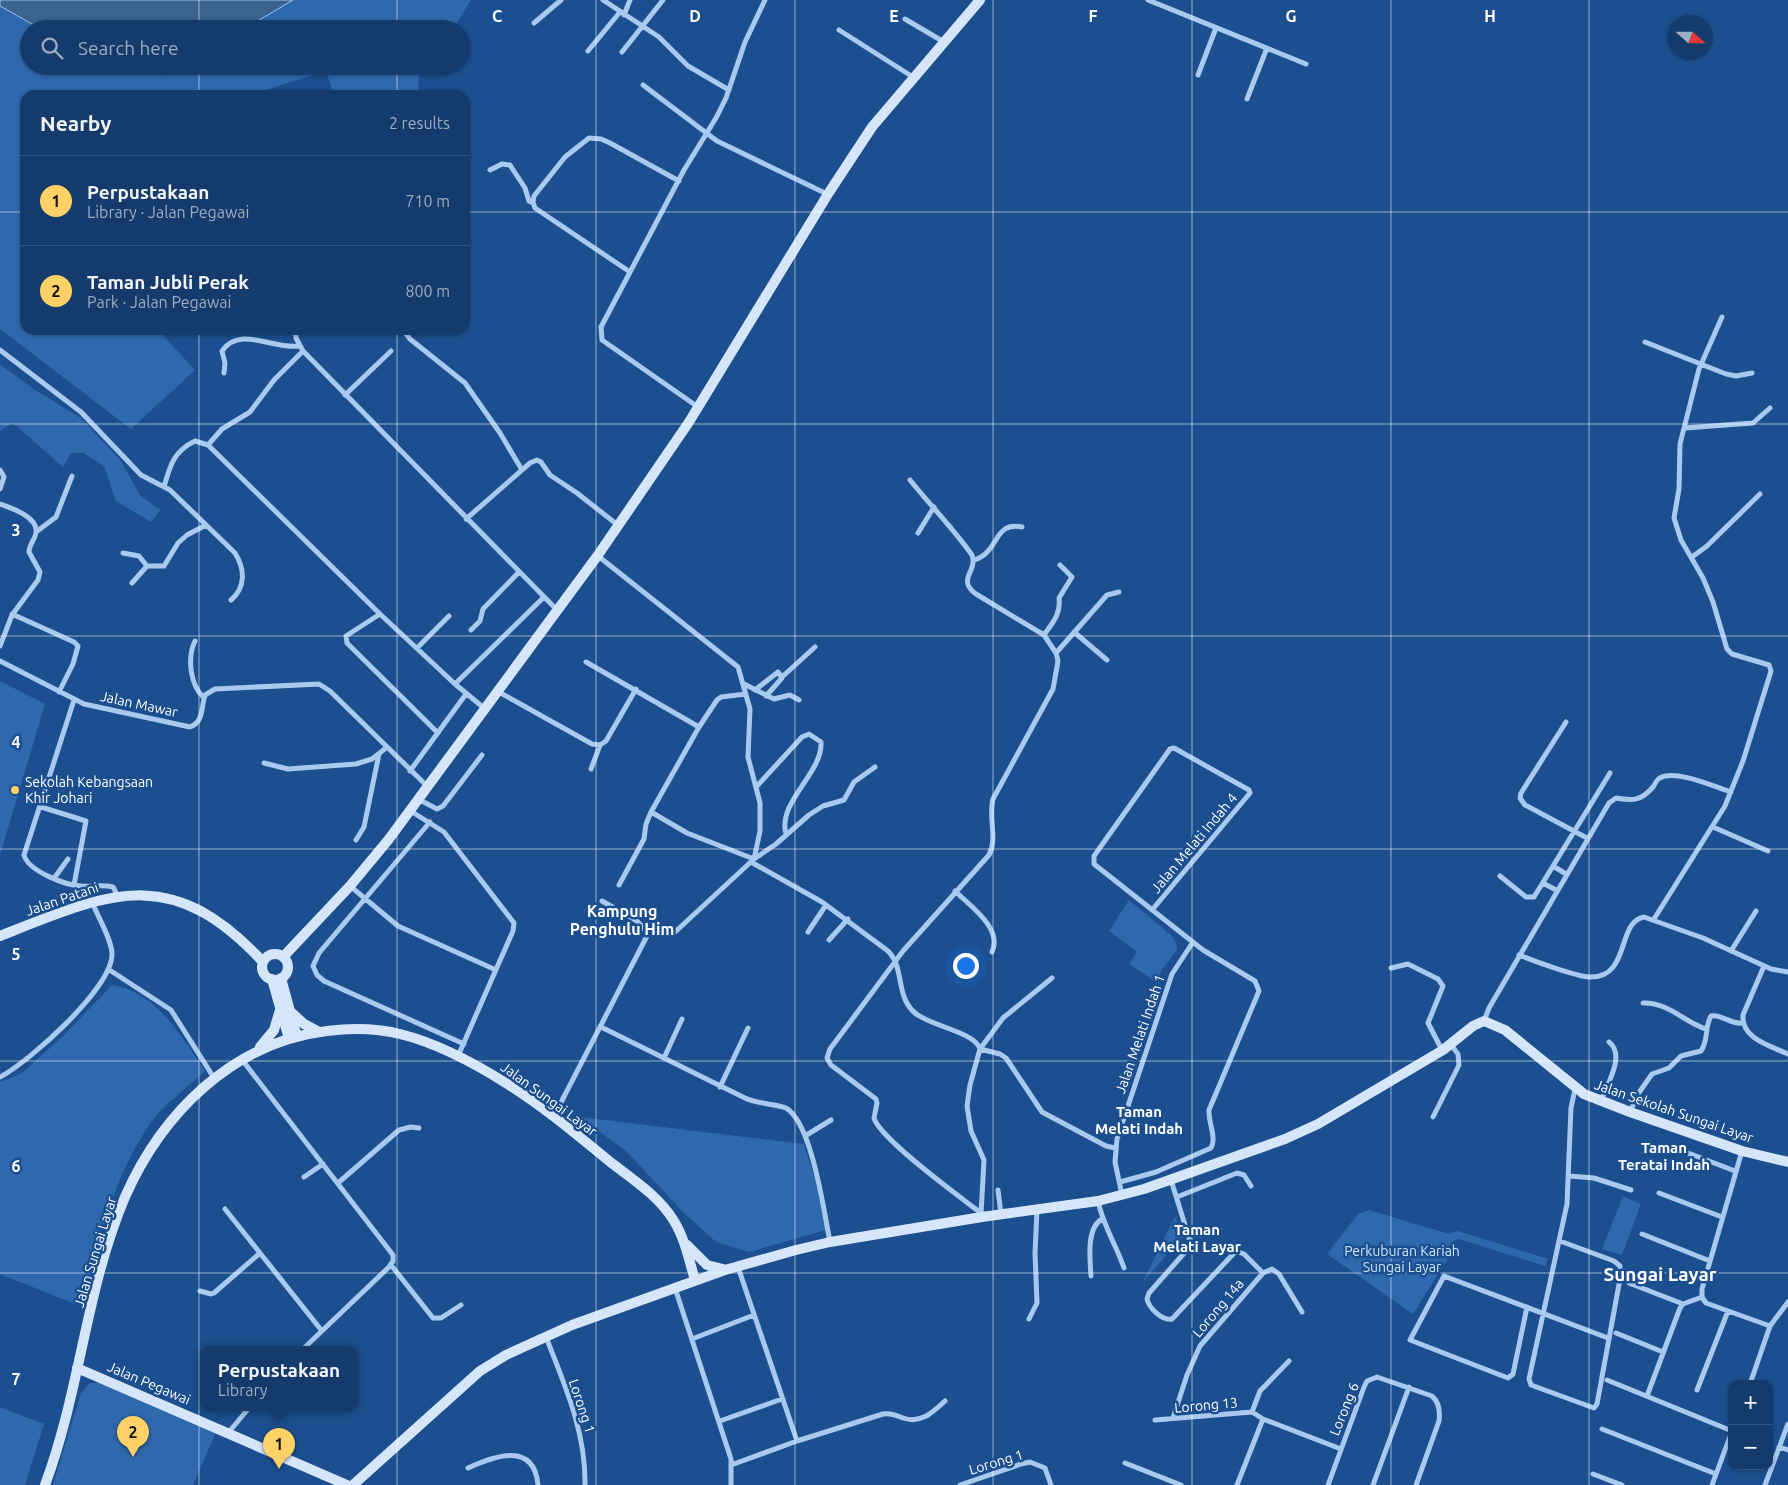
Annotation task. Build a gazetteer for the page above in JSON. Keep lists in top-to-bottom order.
{
  "streets": {
    "street": [
      "Jalan Mawar",
      "Jalan Melati Indah 4",
      "Jalan Patani",
      "Jalan Melati Indah 1",
      "Jalan Sungai Layar",
      "Jalan Sekolah Sungai Layar",
      "Lorong 14a",
      "Jalan Pegawai",
      "Lorong 13",
      "Lorong 1",
      "Lorong 6"
    ]
  },
  "crossings": [
    ["Jalan Sungai Layar", "Jalan Pegawai"],
    ["Lorong 14a", "Lorong 13"],
    ["Lorong 13", "Lorong 6"]
  ],
  "districts": [
    "Kampung Penghulu Him",
    "Taman Melati Indah",
    "Taman Teratai Indah",
    "Taman Melati Layar",
    "Sungai Layar"
  ],
  "parks": ["Perkuburan Kariah Sungai Layar"],
  "places": ["Sekolah Kebangsaan Khir Johari"],
  "north": "right",
  "page": {
    "search": "Search here",
    "heading": ["Nearby", "2 results"],
    "list": [
      {
        "mark": "1",
        "name": "Perpustakaan",
        "note": "Library · Jalan Pegawai",
        "value": "710 m"
      },
      {
        "mark": "2",
        "name": "Taman Jubli Perak",
        "note": "Park · Jalan Pegawai",
        "value": "800 m"
      }
    ],
    "popup": ["Perpustakaan", "Library"],
    "map_buttons": ["+", "−"],
    "pins": ["2", "1"]
  },
  "grid": {
    "columns": [
      "C",
      "D",
      "E",
      "F",
      "G",
      "H"
    ],
    "rows": [
      "3",
      "4",
      "5",
      "6",
      "7"
    ]
  }
}
